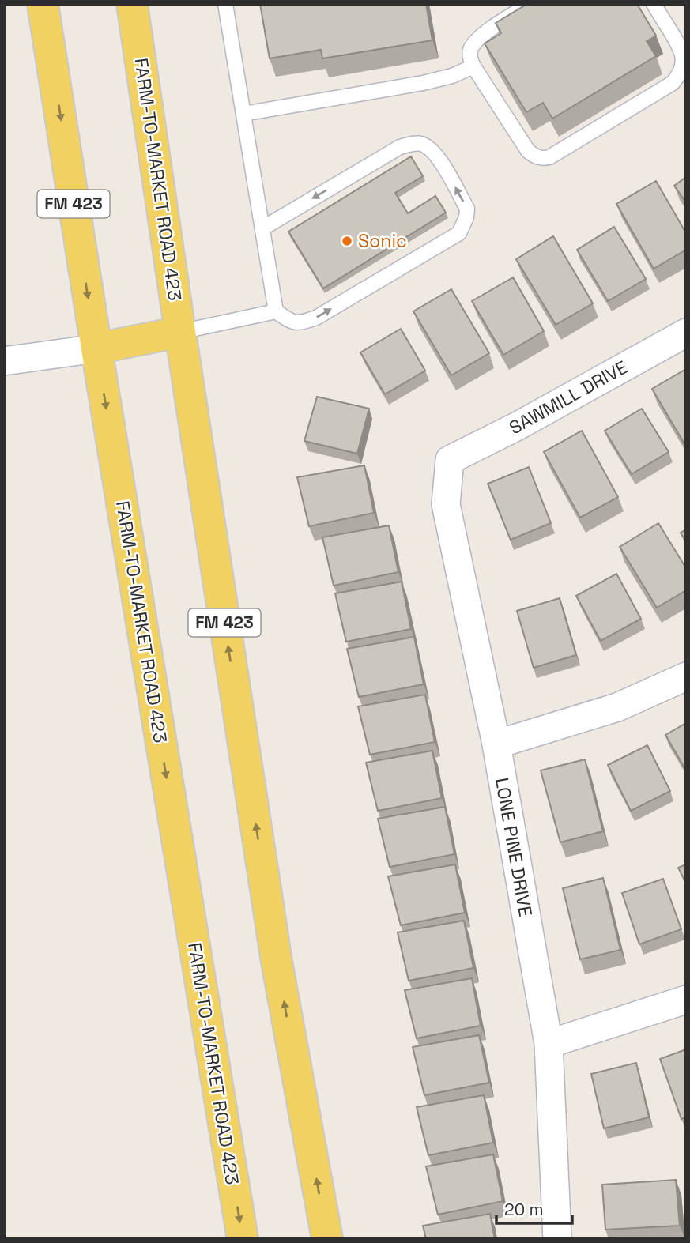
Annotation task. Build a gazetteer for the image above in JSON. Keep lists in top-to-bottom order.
{
  "streets": {
    "main road": ["FARM-TO-MARKET ROAD 423", "FM 423"],
    "street": ["SAWMILL DRIVE", "LONE PINE DRIVE"]
  },
  "crossings": [
    ["SAWMILL DRIVE", "LONE PINE DRIVE"]
  ],
  "places": ["Sonic"],
  "scale_bar": "20 m"
}
